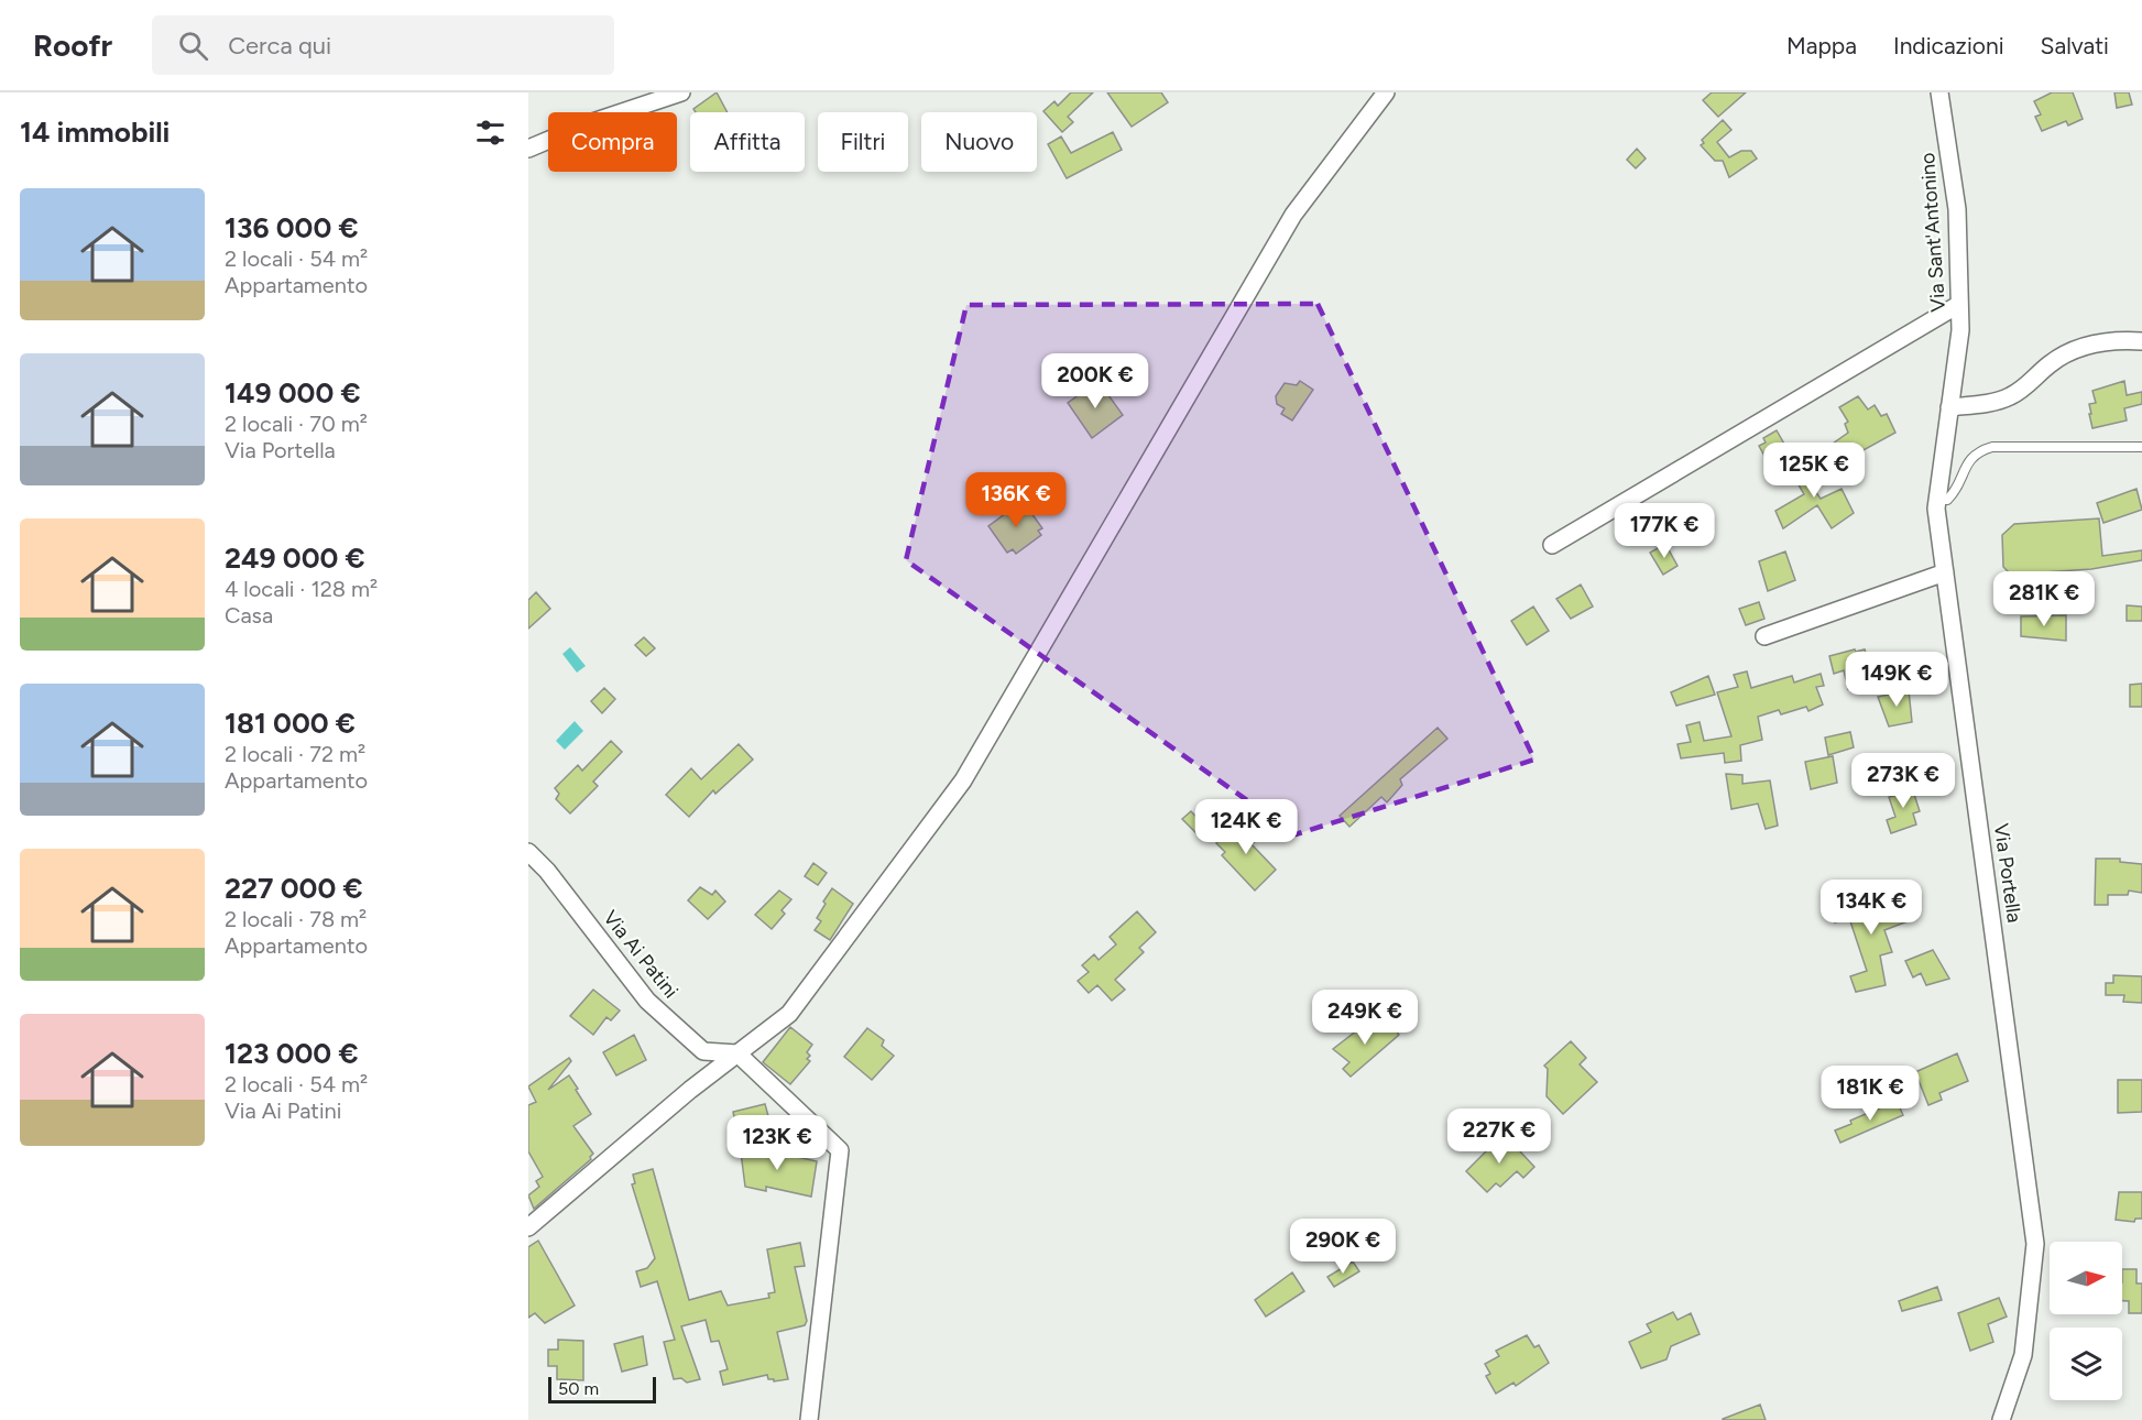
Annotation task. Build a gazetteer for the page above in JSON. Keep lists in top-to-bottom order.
{
  "streets": {
    "street": ["Via Sant'Antonino", "Via Portella", "Via Ai Patini"]
  },
  "crossings": [
    ["Via Sant'Antonino", "Via Portella"]
  ],
  "scale_bar": "50 m",
  "north": "right",
  "page": {
    "header": "Roofr",
    "search": "Cerca qui",
    "nav": ["Mappa", "Indicazioni", "Salvati"],
    "heading": "14 immobili",
    "chip": [
      "Compra",
      "Affitta",
      "Filtri",
      "Nuovo"
    ],
    "list": [
      {
        "name": "136 000 €",
        "note": "2 locali · 54 m² · Appartamento"
      },
      {
        "name": "149 000 €",
        "note": "2 locali · 70 m² · Via Portella"
      },
      {
        "name": "249 000 €",
        "note": "4 locali · 128 m² · Casa"
      },
      {
        "name": "181 000 €",
        "note": "2 locali · 72 m² · Appartamento"
      },
      {
        "name": "227 000 €",
        "note": "2 locali · 78 m² · Appartamento"
      },
      {
        "name": "123 000 €",
        "note": "2 locali · 54 m² · Via Ai Patini"
      }
    ],
    "price": [
      "200K €",
      "125K €",
      "136K €",
      "177K €",
      "281K €",
      "149K €",
      "273K €",
      "124K €",
      "134K €",
      "249K €",
      "181K €",
      "227K €",
      "123K €",
      "290K €"
    ],
    "scale": "50 m"
  }
}
